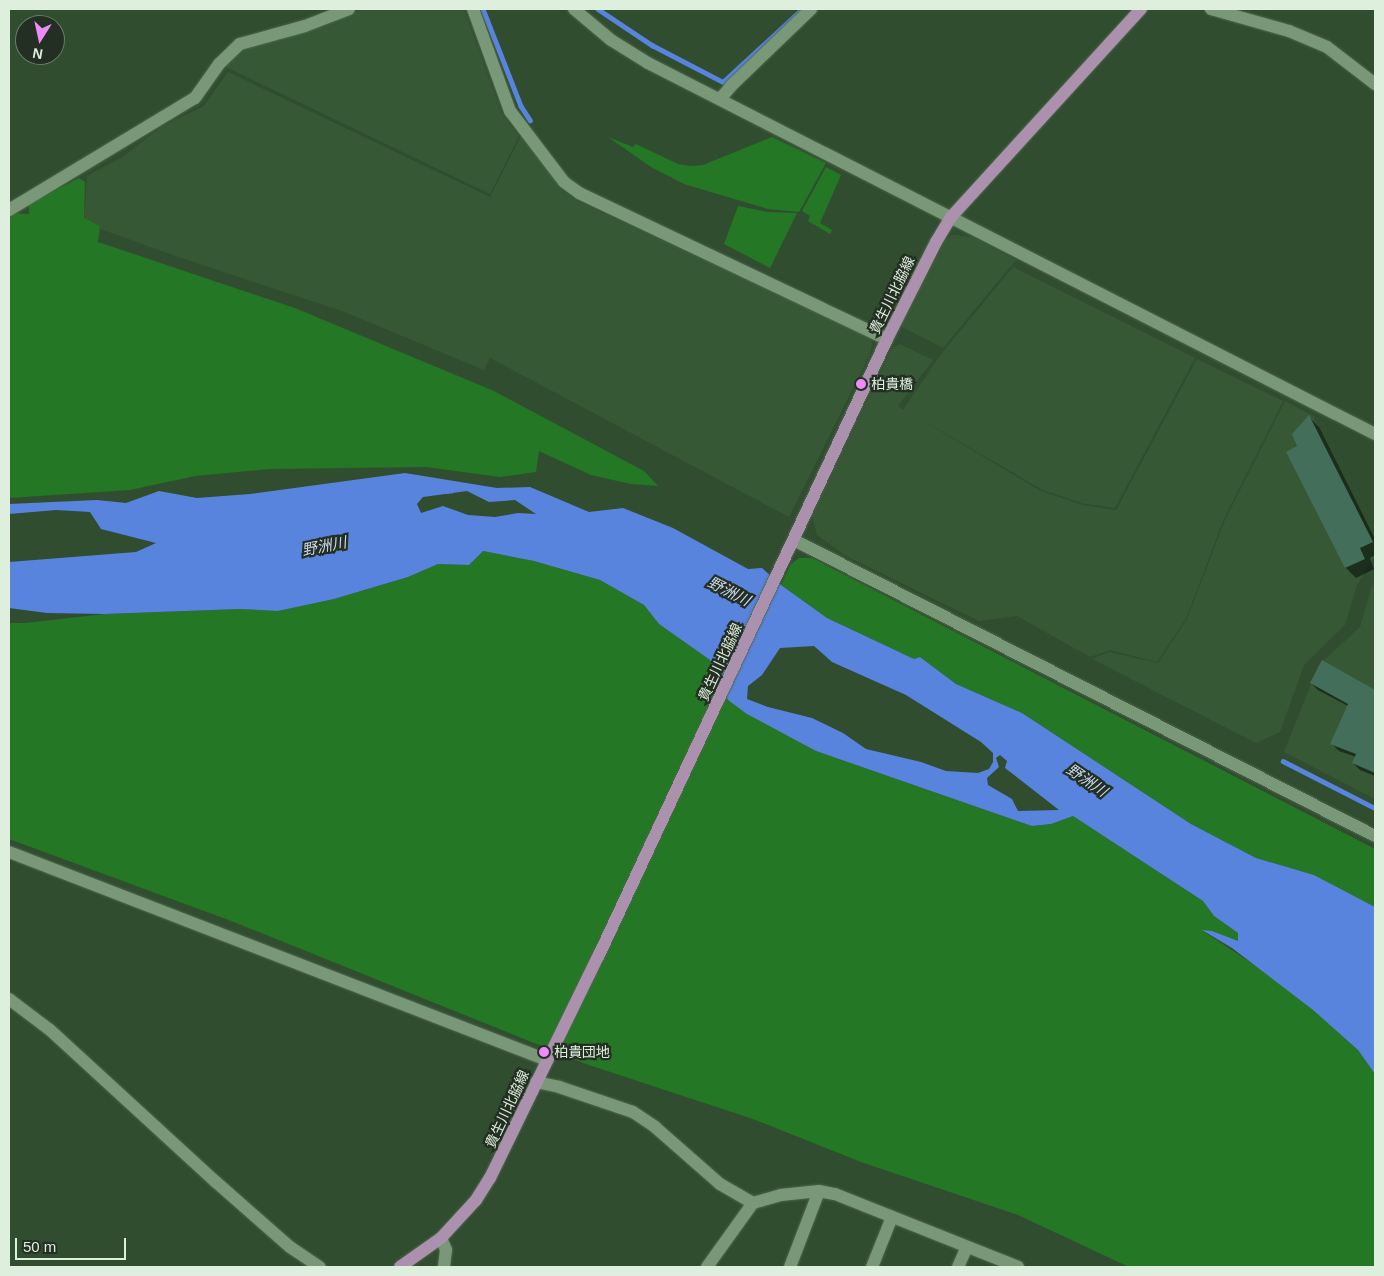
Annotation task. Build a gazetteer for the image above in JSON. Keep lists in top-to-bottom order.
{
  "streets": {
    "main road": ["貴生川北脇線"]
  },
  "water": ["野洲川"],
  "places": ["柏貴橋", "柏貴団地"],
  "scale_bar": "50 m",
  "north": "bottom"
}
